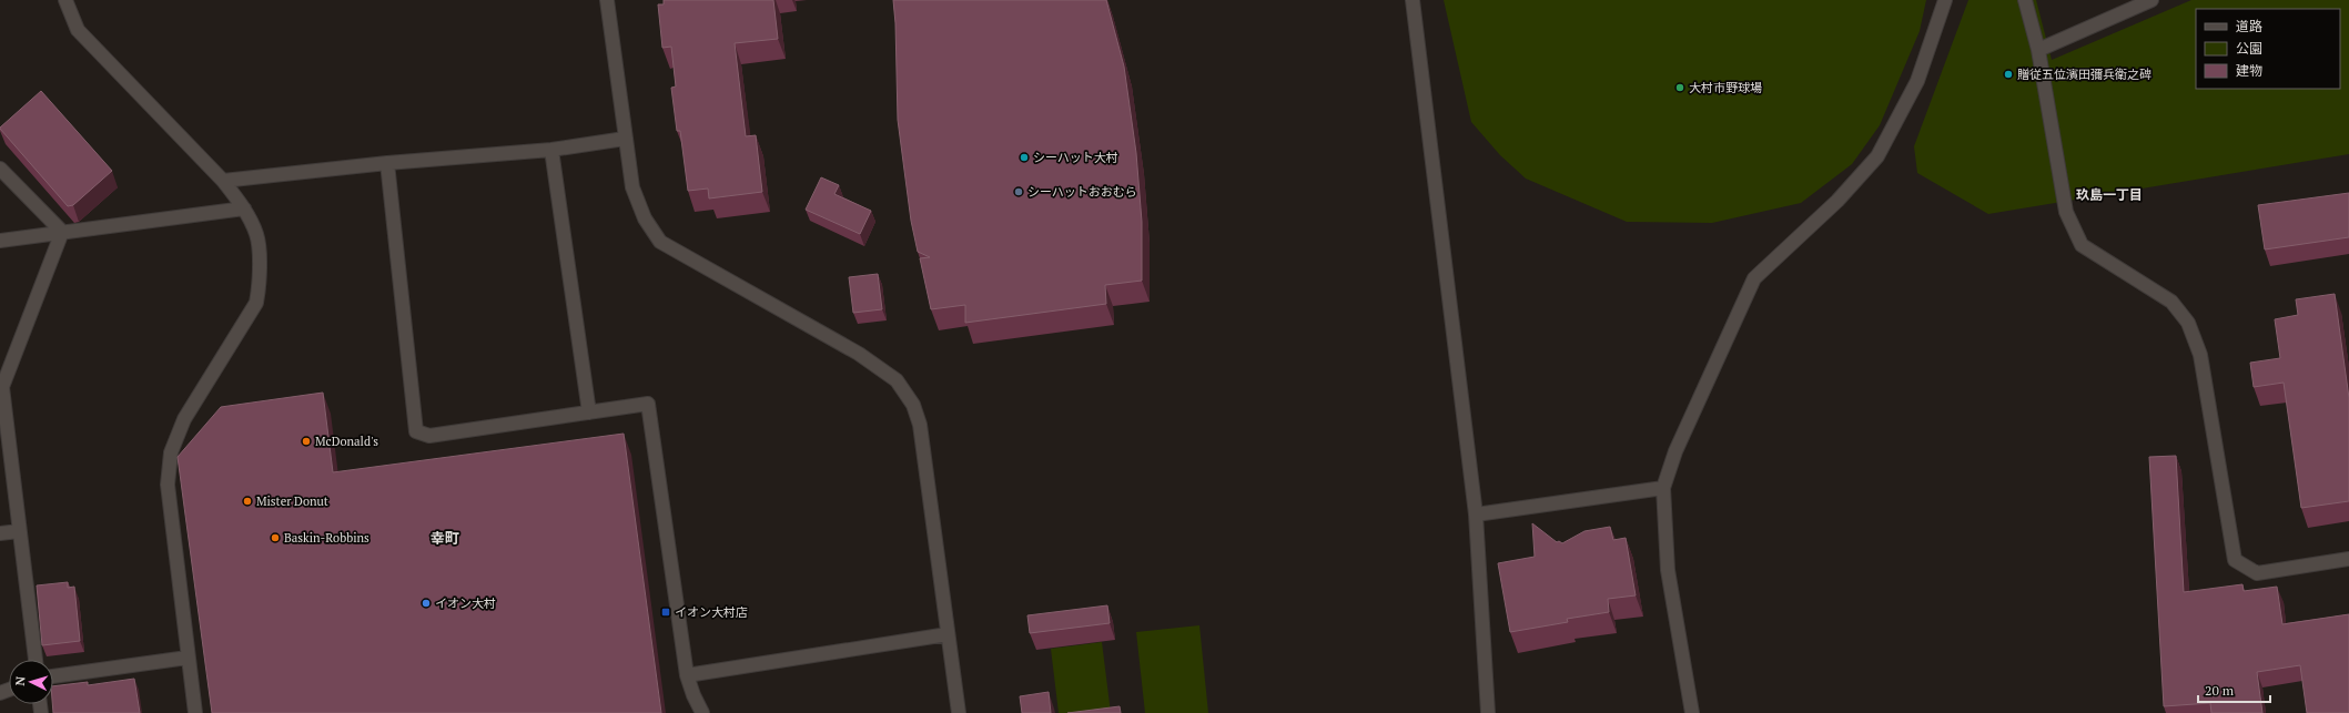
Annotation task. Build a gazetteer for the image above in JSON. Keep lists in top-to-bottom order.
{
  "districts": ["玖島一丁目", "幸町"],
  "places": {
    "other": [
      "贈従五位濱田彌兵衛之碑",
      "大村市野球場",
      "シーハット大村",
      "シーハットおおむら",
      "McDonald's",
      "Mister Donut",
      "Baskin-Robbins",
      "イオン大村"
    ],
    "transit": ["イオン大村店"]
  },
  "legend": ["道路", "公園", "建物"],
  "scale_bar": "20 m",
  "north": "left"
}
